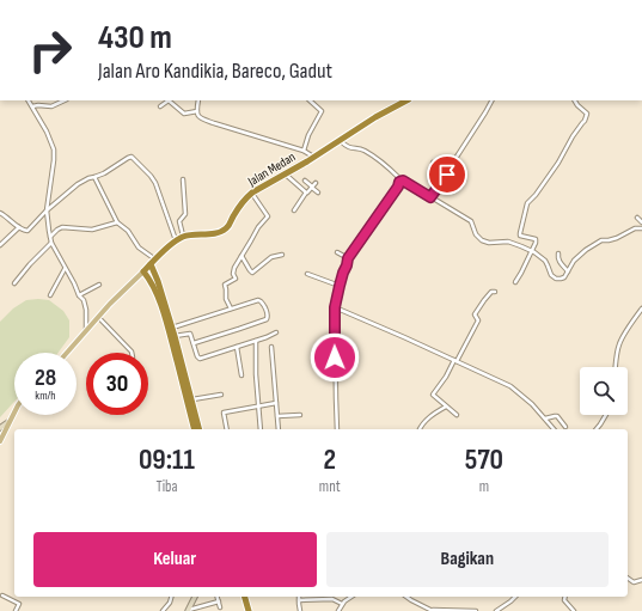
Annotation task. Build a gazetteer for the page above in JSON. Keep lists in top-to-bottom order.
{
  "streets": {
    "highway": ["Jalan Medan"]
  },
  "page": {
    "turn": ["430 m", "Jalan Aro Kandikia, Bareco, Gadut"],
    "speed": "28 km/h",
    "limit": "30",
    "eta": [
      "09:11",
      "Tiba",
      "2",
      "mnt",
      "570",
      "m"
    ],
    "buttons": ["Keluar", "Bagikan"]
  }
}
